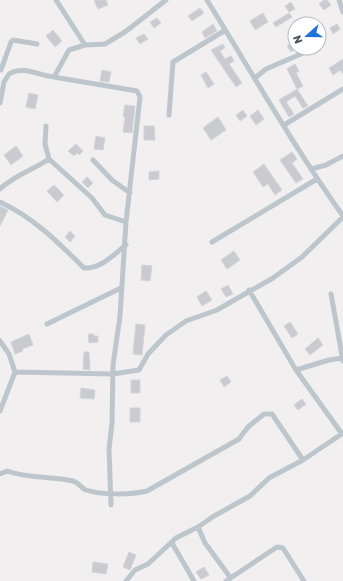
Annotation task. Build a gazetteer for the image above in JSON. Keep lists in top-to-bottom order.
{
  "north": "left"
}
